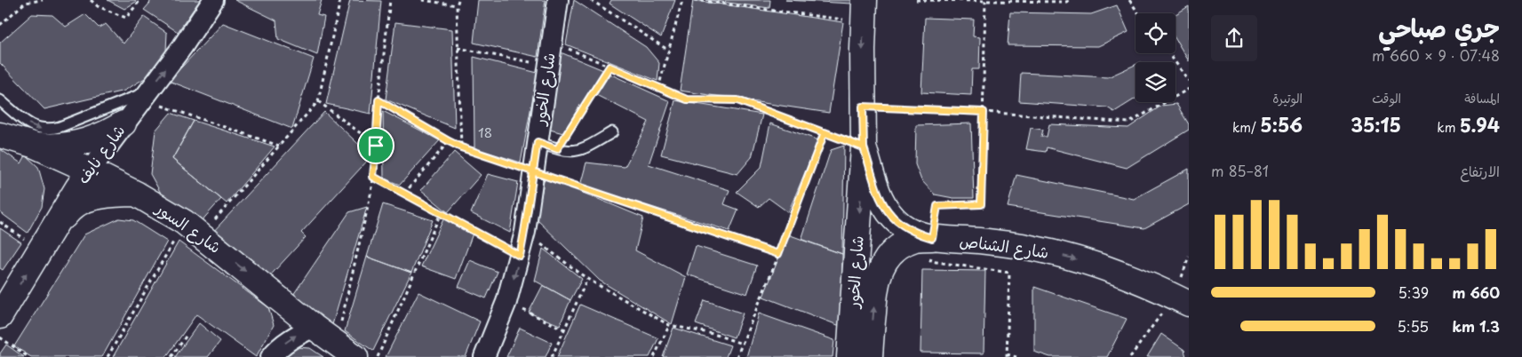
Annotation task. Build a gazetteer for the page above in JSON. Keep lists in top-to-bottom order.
{
  "streets": {
    "main road": [
      "شارع الخور",
      "شارع نايف",
      "شارع السور",
      "شارع الشناص"
    ]
  },
  "crossings": [
    ["شارع الخور", "شارع الشناص"],
    ["شارع نايف", "شارع السور"]
  ],
  "one_way": ["شارع نايف", "شارع السور", "شارع الشناص"],
  "house_numbers": ["18"],
  "page": {
    "heading": ["جري صباحي", "07:48 · 9 × 660 m"],
    "stats": [
      ["المسافة", "5.94 km"],
      ["الوقت", "35:15"],
      ["الوتيرة", "5:56 /km"]
    ],
    "chart": ["الارتفاع", "81–85 m"],
    "list": [
      {
        "name": "660 m",
        "note": "5:39"
      },
      {
        "name": "1.3 km",
        "note": "5:55"
      }
    ]
  }
}
